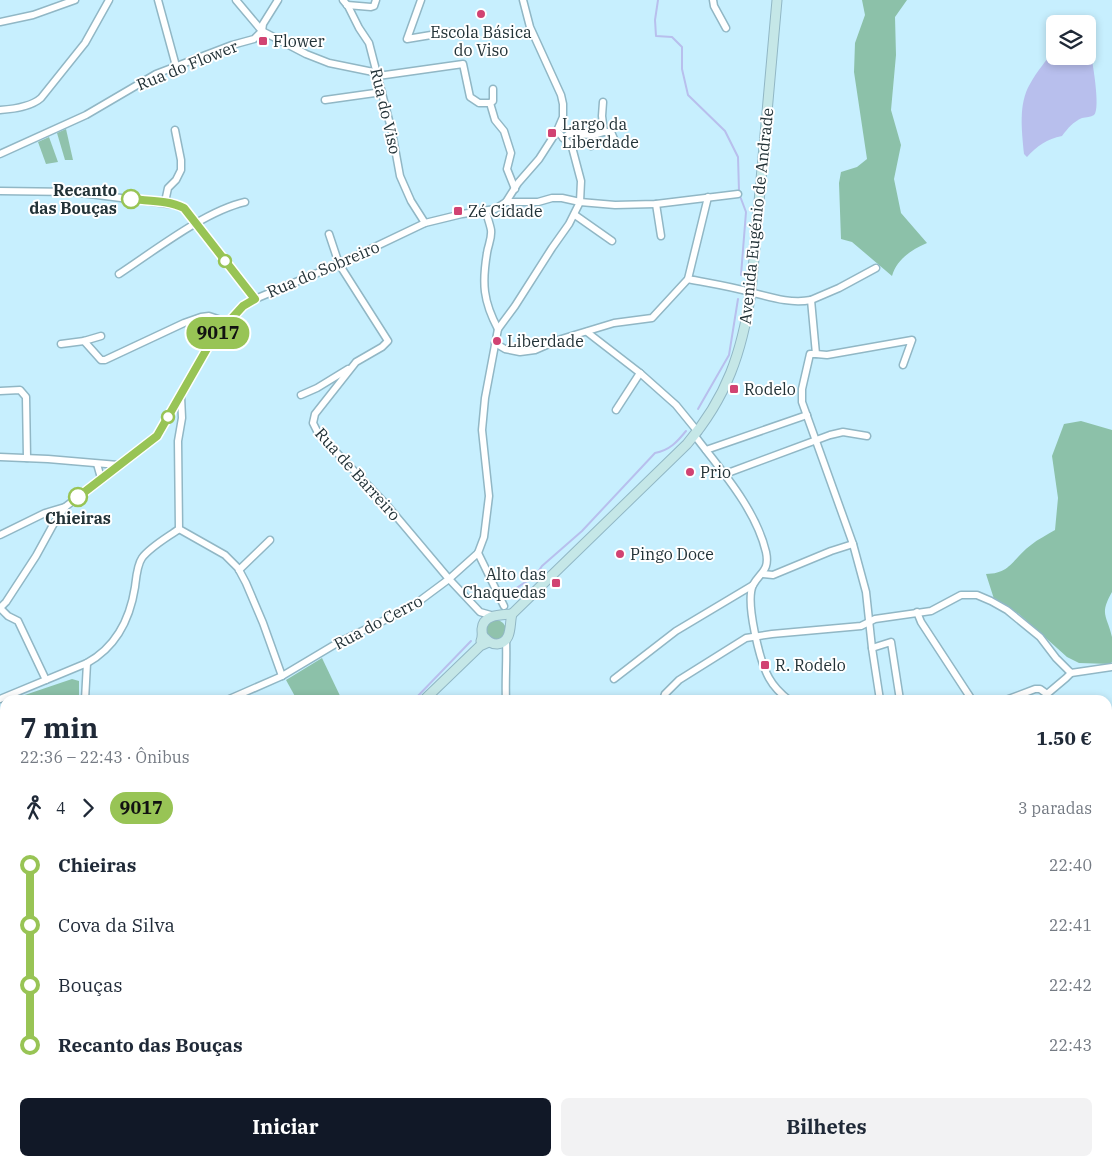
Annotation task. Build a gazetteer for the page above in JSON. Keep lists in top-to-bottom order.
{
  "streets": {
    "main road": ["Avenida Eugénio de Andrade"],
    "street": [
      "Rua do Flower",
      "Rua do Viso",
      "Rua do Sobreiro",
      "Rua de Barreiro",
      "Rua do Cerro"
    ]
  },
  "crossings": [
    ["Rua do Viso", "Rua do Sobreiro"],
    ["Rua do Sobreiro", "Rua de Barreiro"],
    ["Rua de Barreiro", "Rua do Cerro"]
  ],
  "places": {
    "other": [
      "Escola Básica do Viso",
      "Recanto das Bouças",
      "Liberdade",
      "Prio",
      "Chieiras",
      "Pingo Doce"
    ],
    "transit": [
      "Flower",
      "Largo da Liberdade",
      "Zé Cidade",
      "Rodelo",
      "Alto das Chaquedas",
      "R. Rodelo"
    ]
  },
  "lines": ["bus line 9017"],
  "page": {
    "on_map": "9017",
    "heading": ["7 min", "22:36 – 22:43 · Ônibus", "1.50 €"],
    "legs": ["4", "9017", "3 paradas"],
    "list": [
      {
        "name": "Chieiras",
        "value": "22:40"
      },
      {
        "name": "Cova da Silva",
        "value": "22:41"
      },
      {
        "name": "Bouças",
        "value": "22:42"
      },
      {
        "name": "Recanto das Bouças",
        "value": "22:43"
      }
    ],
    "buttons": ["Iniciar", "Bilhetes"]
  }
}
